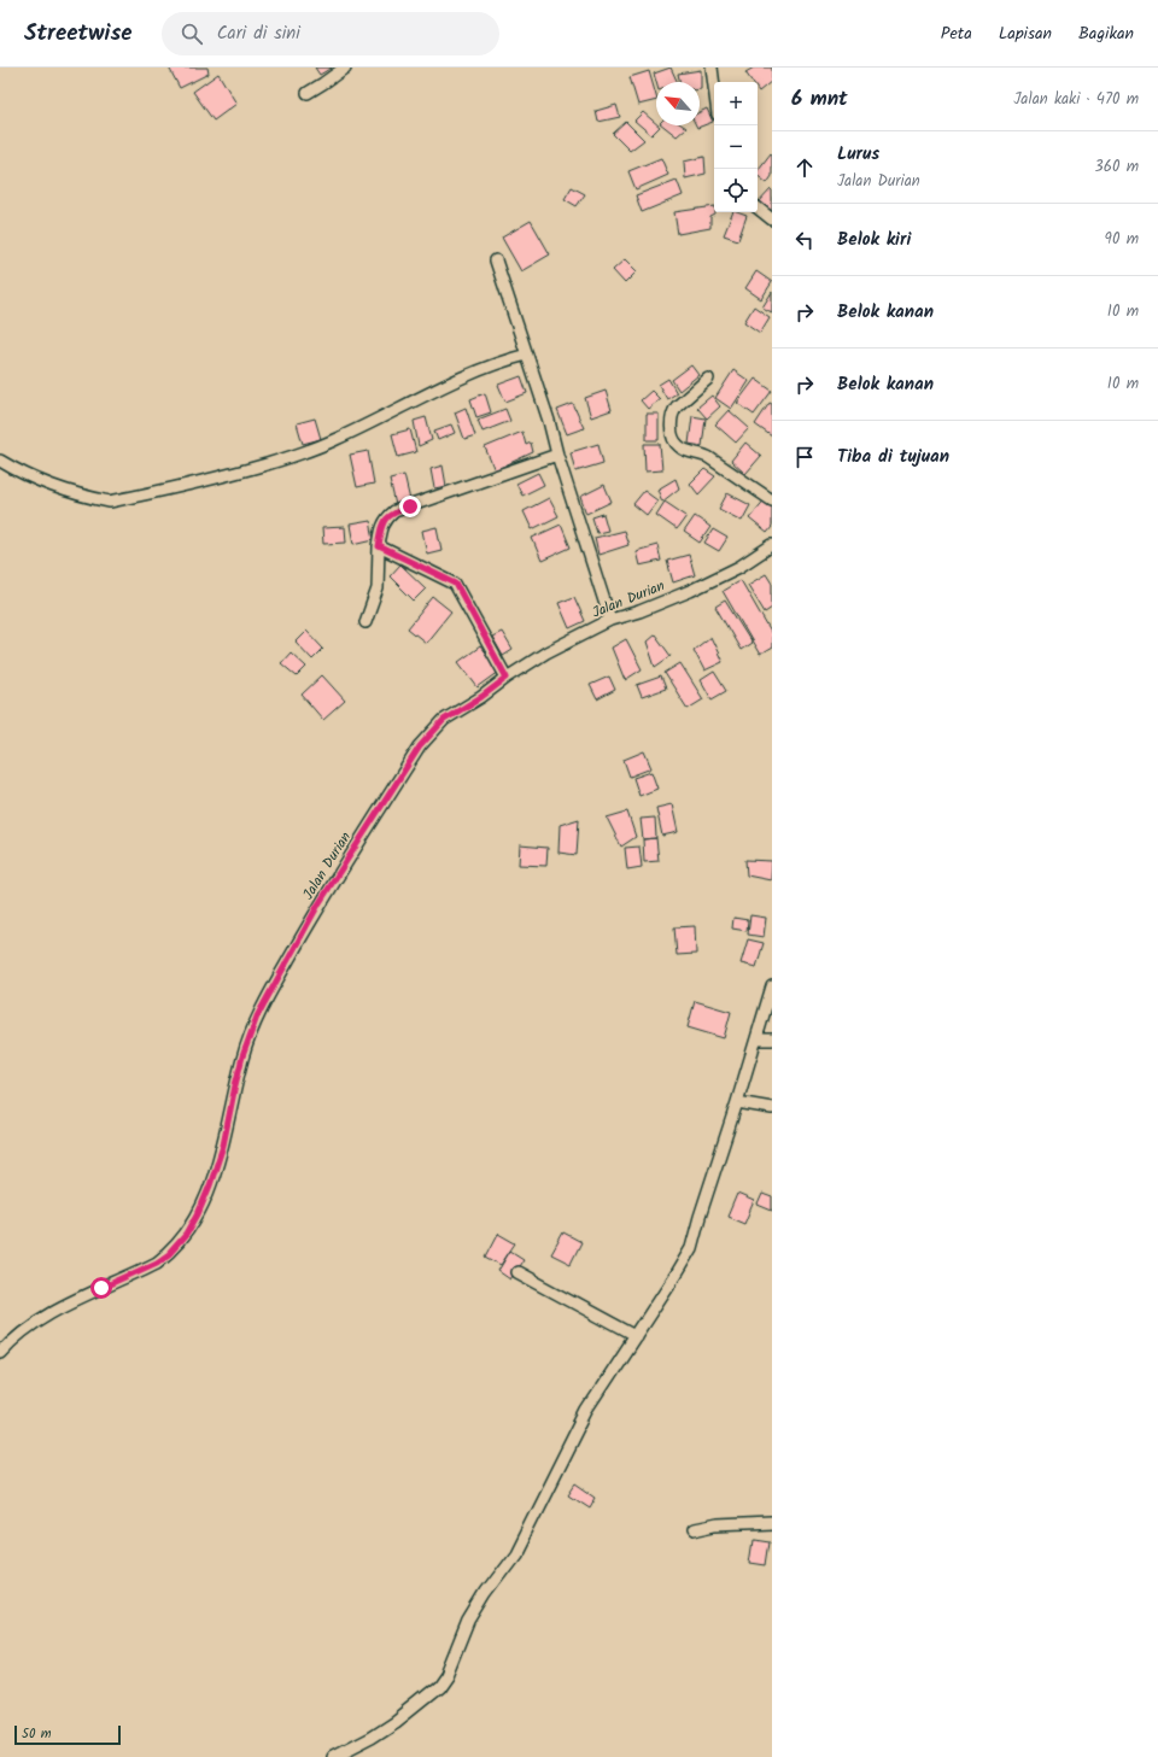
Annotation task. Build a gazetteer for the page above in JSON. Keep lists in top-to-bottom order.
{
  "streets": {
    "street": ["Jalan Durian"]
  },
  "scale_bar": "50 m",
  "north": "top left",
  "page": {
    "header": "Streetwise",
    "search": "Cari di sini",
    "nav": ["Peta", "Lapisan", "Bagikan"],
    "heading": ["6 mnt", "Jalan kaki · 470 m"],
    "map_buttons": ["+", "−"],
    "list": [
      ["Lurus", "Jalan Durian", "360 m"],
      ["Belok kiri", "90 m"],
      ["Belok kanan", "10 m"],
      ["Belok kanan", "10 m"],
      "Tiba di tujuan"
    ],
    "scale": "50 m"
  }
}
